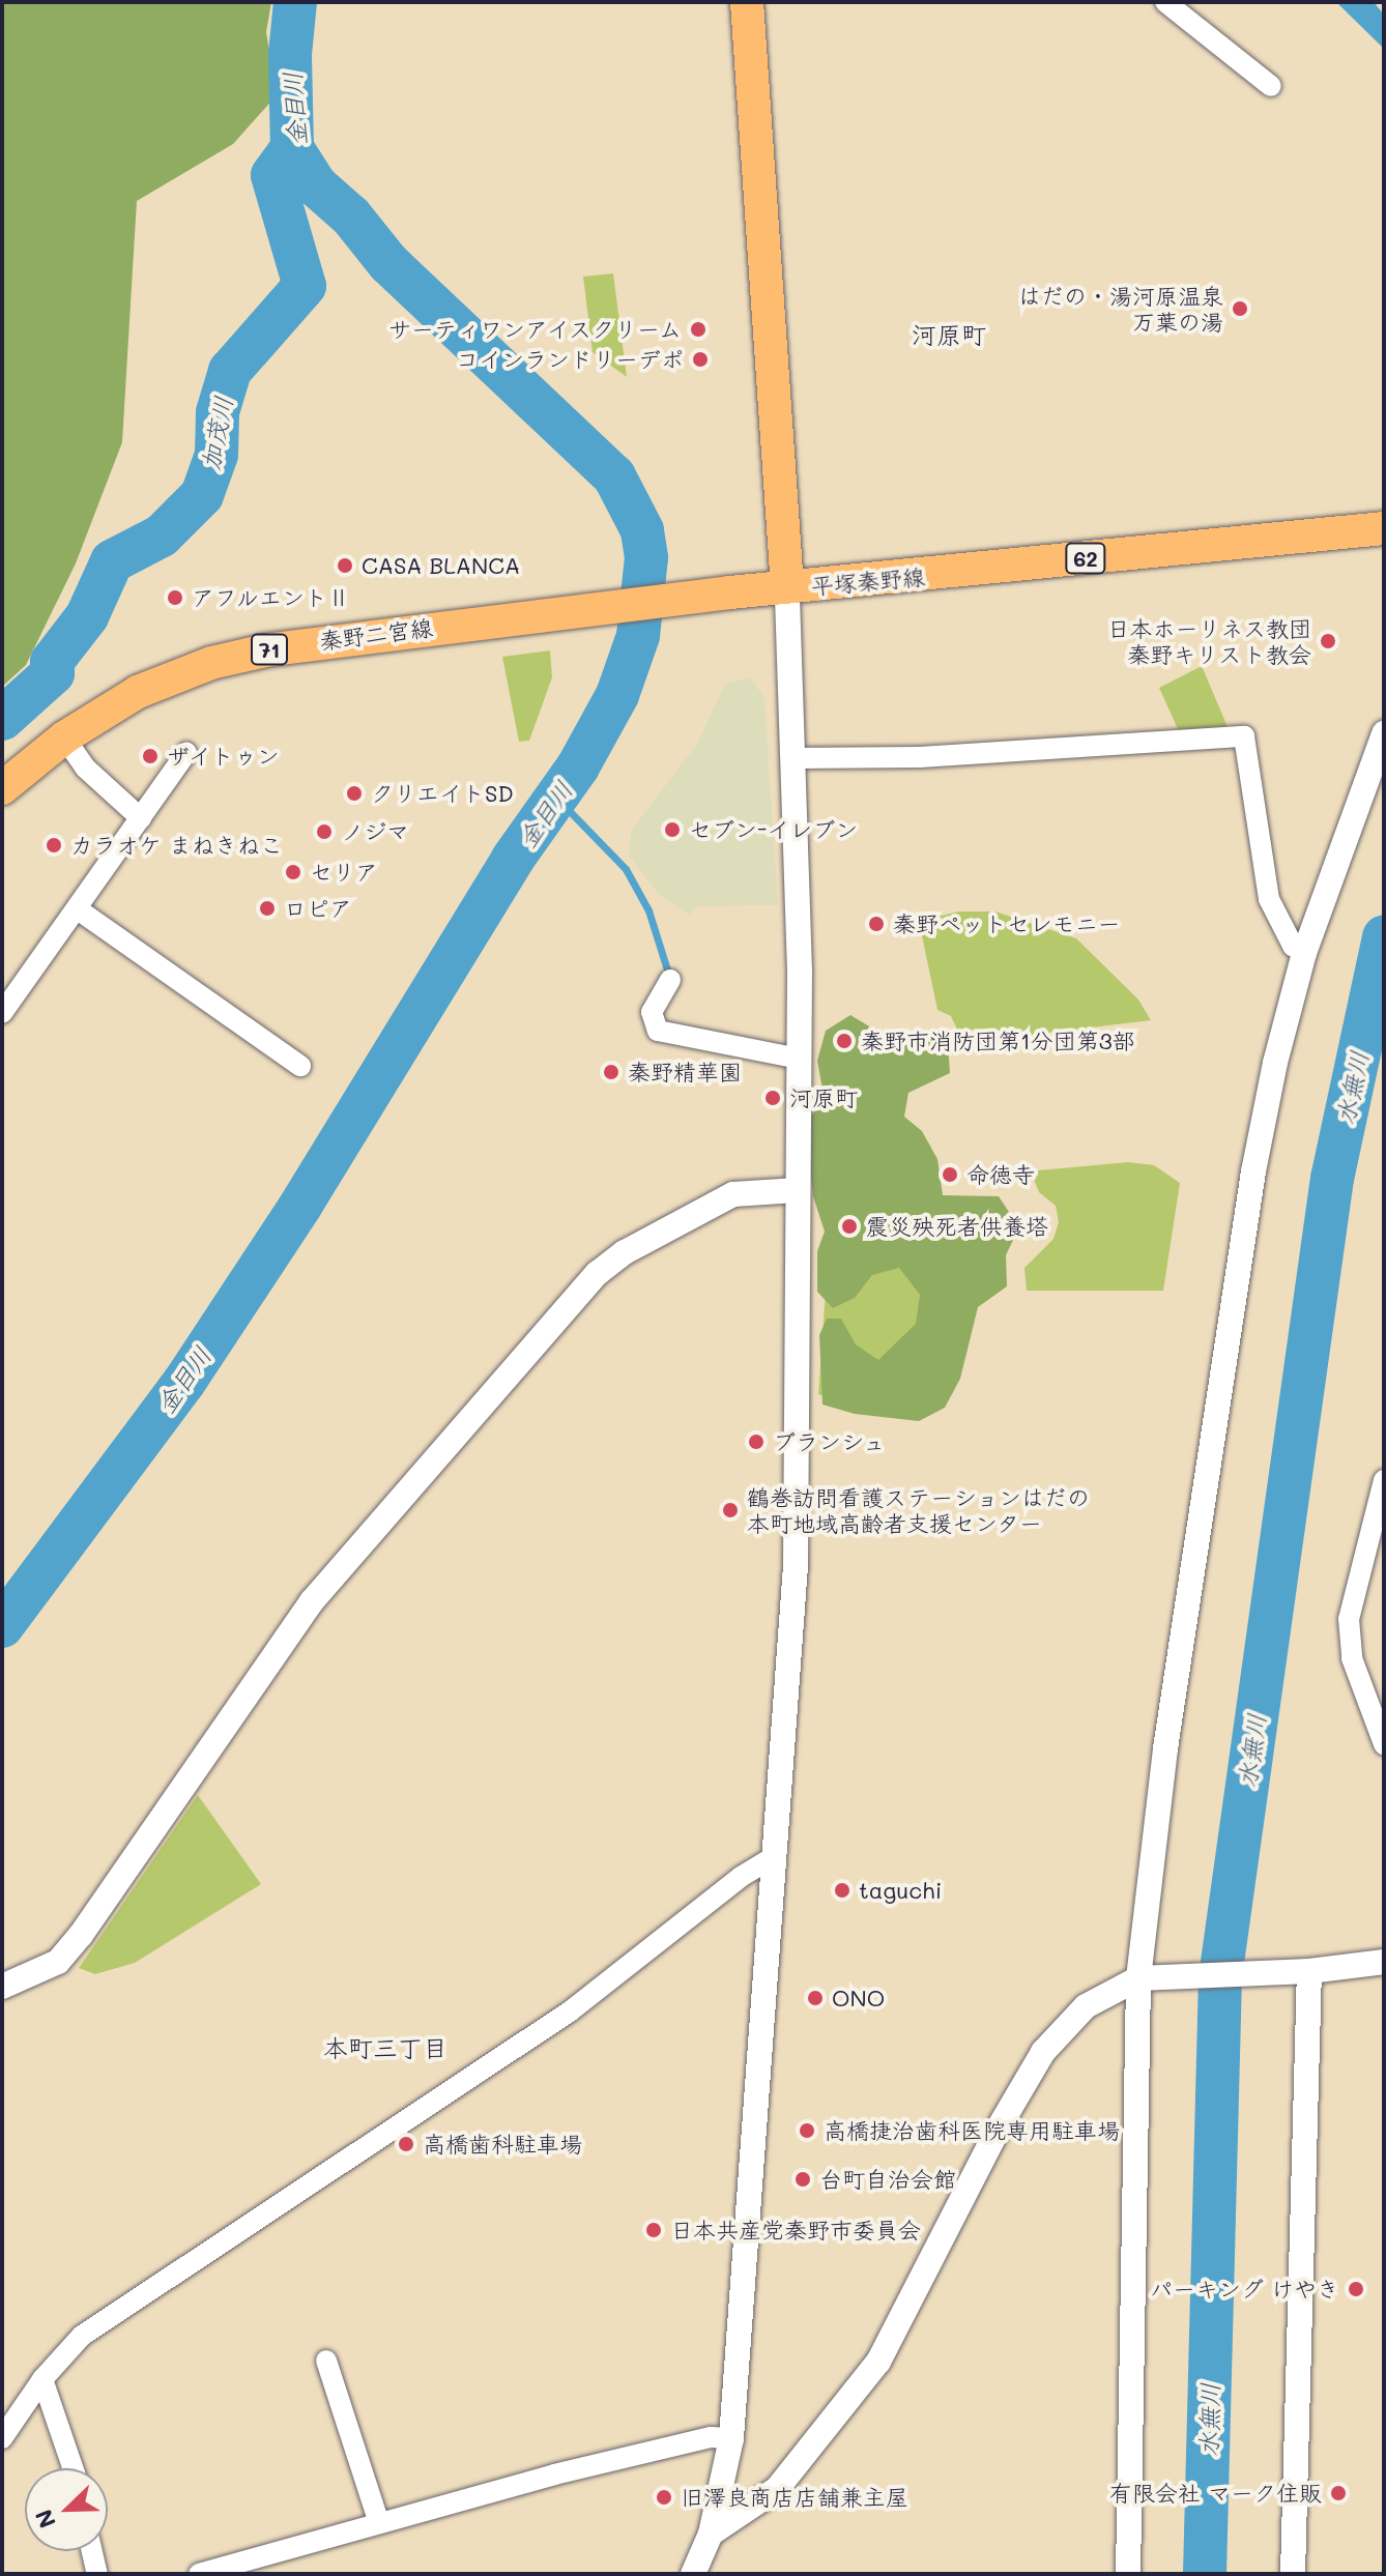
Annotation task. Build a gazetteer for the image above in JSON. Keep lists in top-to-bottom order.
{
  "streets": {
    "main road": [
      "62",
      "平塚秦野線",
      "秦野二宮線",
      "71"
    ]
  },
  "crossings": [
    ["平塚秦野線", "秦野二宮線"]
  ],
  "districts": ["河原町", "本町三丁目"],
  "water": ["金目川", "加茂川", "水無川"],
  "places": [
    "はだの・湯河原温泉 万葉の湯",
    "サーティワンアイスクリーム",
    "コインランドリーデポ",
    "CASA BLANCA",
    "アフルエントⅡ",
    "日本ホーリネス教団 秦野キリスト教会",
    "ザイトゥン",
    "クリエイトSD",
    "セブン-イレブン",
    "ノジマ",
    "カラオケ まねきねこ",
    "セリア",
    "ロピア",
    "秦野ペットセレモニー",
    "秦野市消防団第1分団第3部",
    "秦野精華園",
    "河原町",
    "命徳寺",
    "震災殃死者供養塔",
    "ブランシュ",
    "鶴巻訪問看護ステーションはだの 本町地域高齢者支援センター",
    "taguchi",
    "ONO",
    "高橋捷治歯科医院専用駐車場",
    "高橋歯科駐車場",
    "台町自治会館",
    "日本共産党秦野市委員会",
    "パーキング けやき",
    "有限会社 マーク住販",
    "旧澤良商店店舗兼主屋"
  ],
  "north": "bottom left"
}
